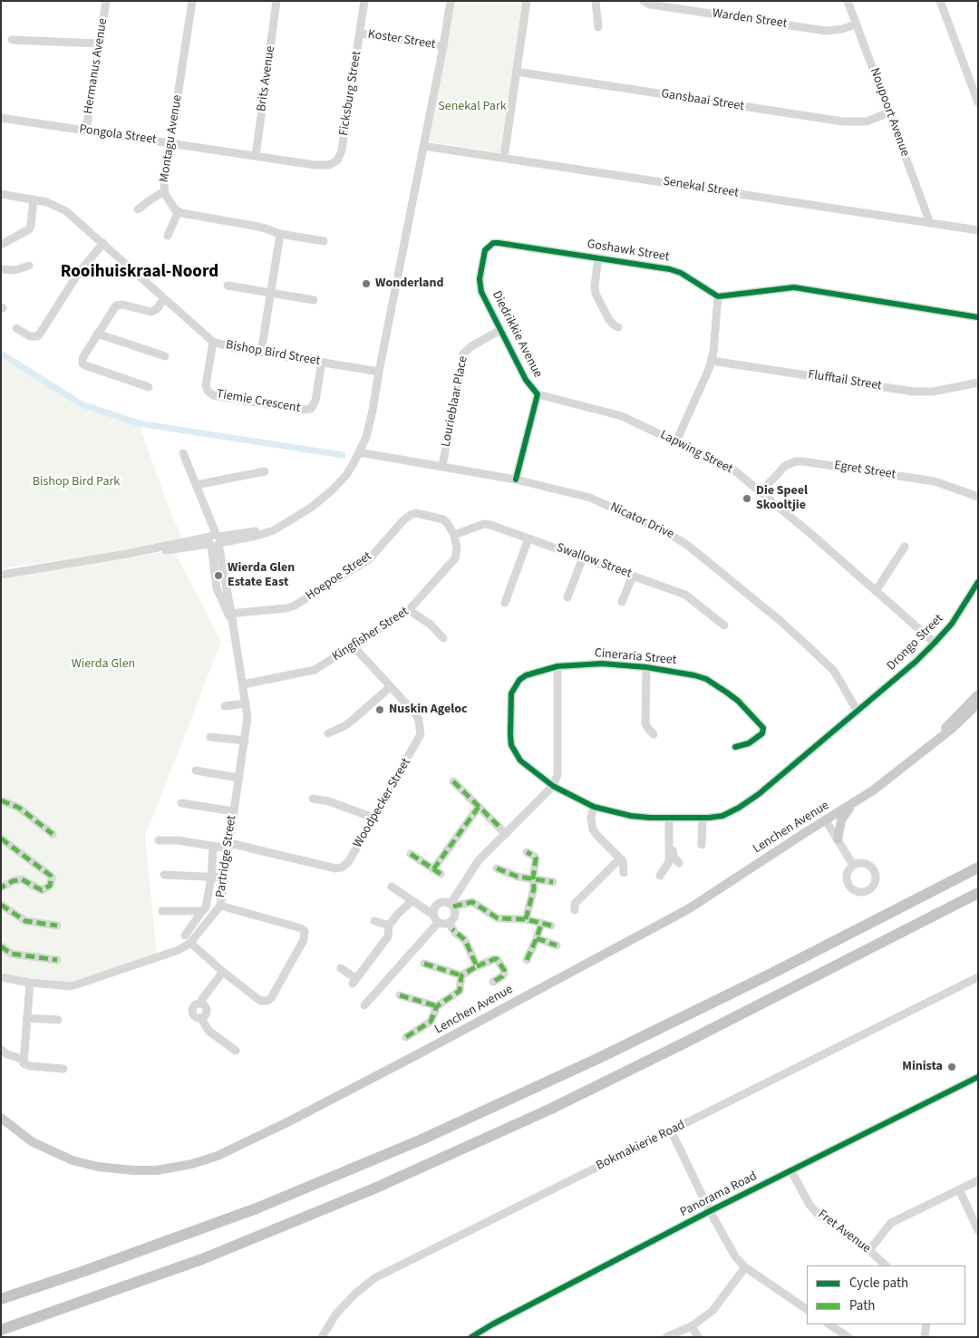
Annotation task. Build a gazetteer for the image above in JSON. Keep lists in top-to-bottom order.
{
  "streets": {
    "main road": ["Lenchen Avenue"],
    "street": [
      "Warden Street",
      "Koster Street",
      "Hermanus Avenue",
      "Brits Avenue",
      "Ficksburg Street",
      "Gansbaai Street",
      "Noupoort Avenue",
      "Pongola Street",
      "Montagu Avenue",
      "Senekal Street",
      "Goshawk Street",
      "Diedrikkie Avenue",
      "Bishop Bird Street",
      "Flufftail Street",
      "Tiemie Crescent",
      "Lourieblaar Place",
      "Lapwing Street",
      "Egret Street",
      "Nicator Drive",
      "Swallow Street",
      "Hoepoe Street",
      "Kingfisher Street",
      "Drongo Street",
      "Cineraria Street",
      "Woodpecker Street",
      "Partridge Street",
      "Bokmakierie Road",
      "Panorama Road",
      "Fret Avenue"
    ]
  },
  "crossings": [
    ["Warden Street", "Noupoort Avenue"],
    ["Koster Street", "Ficksburg Street"],
    ["Hermanus Avenue", "Pongola Street"],
    ["Brits Avenue", "Pongola Street"],
    ["Ficksburg Street", "Pongola Street"],
    ["Gansbaai Street", "Noupoort Avenue"],
    ["Noupoort Avenue", "Senekal Street"],
    ["Pongola Street", "Montagu Avenue"],
    ["Goshawk Street", "Diedrikkie Avenue"],
    ["Diedrikkie Avenue", "Lourieblaar Place"],
    ["Diedrikkie Avenue", "Lapwing Street"],
    ["Diedrikkie Avenue", "Nicator Drive"],
    ["Bishop Bird Street", "Tiemie Crescent"],
    ["Lourieblaar Place", "Nicator Drive"],
    ["Lapwing Street", "Egret Street"],
    ["Lapwing Street", "Drongo Street"],
    ["Nicator Drive", "Drongo Street"],
    ["Nicator Drive", "Cineraria Street"],
    ["Swallow Street", "Hoepoe Street"],
    ["Swallow Street", "Kingfisher Street"],
    ["Hoepoe Street", "Kingfisher Street"],
    ["Hoepoe Street", "Partridge Street"],
    ["Kingfisher Street", "Woodpecker Street"],
    ["Kingfisher Street", "Partridge Street"],
    ["Drongo Street", "Cineraria Street"],
    ["Woodpecker Street", "Partridge Street"],
    ["Panorama Road", "Fret Avenue"]
  ],
  "districts": ["Rooihuiskraal-Noord"],
  "parks": ["Senekal Park", "Bishop Bird Park", "Wierda Glen"],
  "places": [
    "Wonderland",
    "Die Speel Skooltjie",
    "Wierda Glen Estate East",
    "Nuskin Ageloc",
    "Minista"
  ],
  "legend": ["Cycle path", "Path"]
}
